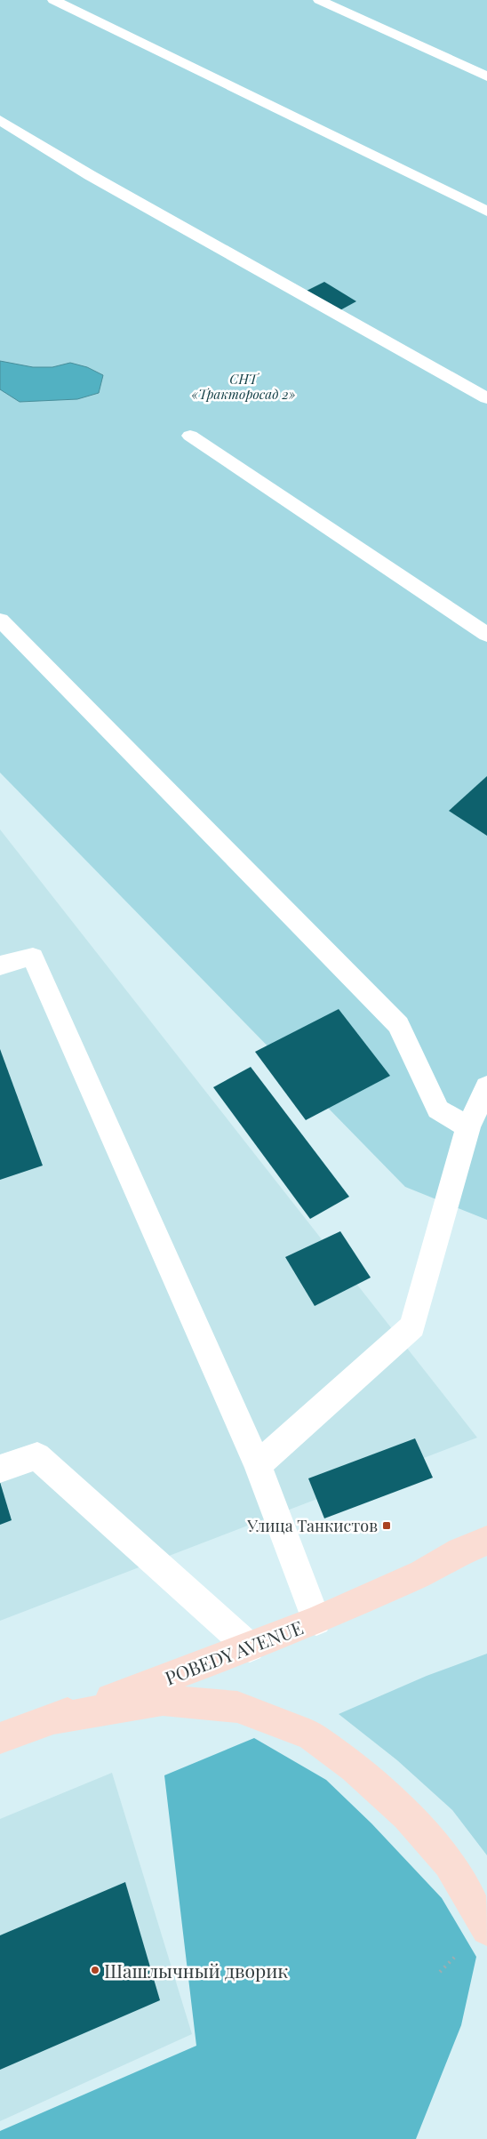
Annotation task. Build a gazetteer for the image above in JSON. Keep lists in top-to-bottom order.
{
  "streets": {
    "main road": ["POBEDY AVENUE"]
  },
  "parks": ["СНТ «Тракторосад 2»"],
  "places": {
    "transit": ["Улица Танкистов"],
    "other": ["Шашлычный дворик"]
  }
}
